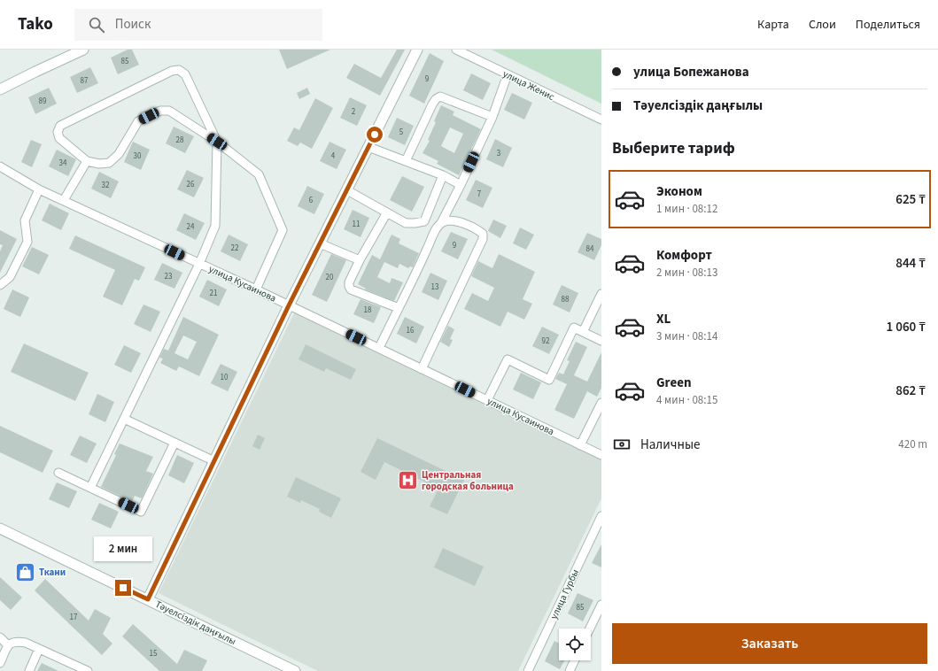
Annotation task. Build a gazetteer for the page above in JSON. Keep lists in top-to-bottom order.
{
  "streets": {
    "street": [
      "улица Женис",
      "улица Кусаинова",
      "улица Гурбы",
      "Тәуелсіздік даңғылы"
    ]
  },
  "places": {
    "hospital": ["Центральная городская больница"],
    "shop": ["Ткани"]
  },
  "house_numbers": [
    "85",
    "9",
    "87",
    "89",
    "2",
    "5",
    "28",
    "3",
    "30",
    "4",
    "34",
    "26",
    "32",
    "7",
    "6",
    "11",
    "24",
    "9",
    "22",
    "84",
    "23",
    "20",
    "13",
    "21",
    "88",
    "18",
    "16",
    "92",
    "10",
    "85",
    "17",
    "15"
  ],
  "page": {
    "header": "Tako",
    "search": "Поиск",
    "nav": ["Карта", "Слои", "Поделиться"],
    "banner": ["улица Бопежанова", "Тәуелсіздік даңғылы"],
    "heading": "Выберите тариф",
    "list": [
      {
        "name": "Эконом",
        "note": "1 мин · 08:12",
        "value": "625 ₸"
      },
      {
        "name": "Комфорт",
        "note": "2 мин · 08:13",
        "value": "844 ₸"
      },
      {
        "name": "XL",
        "note": "3 мин · 08:14",
        "value": "1 060 ₸"
      },
      {
        "name": "Green",
        "note": "4 мин · 08:15",
        "value": "862 ₸"
      }
    ],
    "pay": ["Наличные", "420 m"],
    "bubble": "2 мин",
    "buttons": "Заказать"
  }
}
